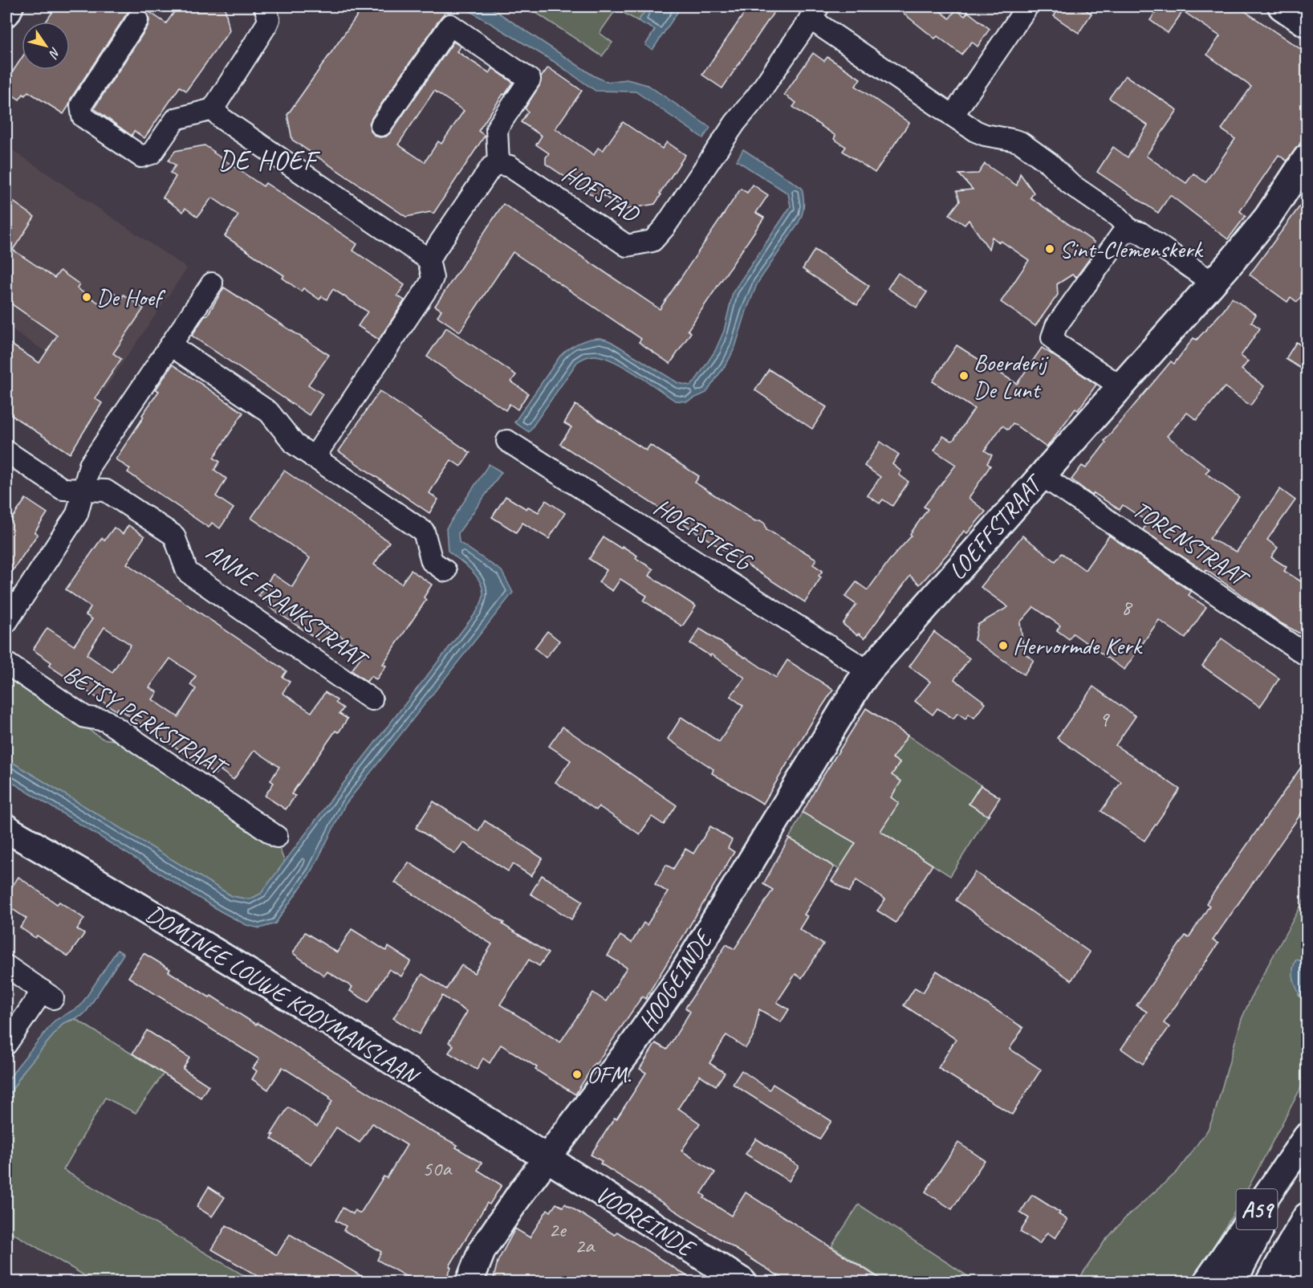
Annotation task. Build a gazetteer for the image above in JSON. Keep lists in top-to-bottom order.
{
  "streets": {
    "main road": [
      "LOEFFSTRAAT",
      "HOOGEINDE",
      "DOMINEE LOUWE KOOYMANSLAAN",
      "A59",
      "VOOREINDE"
    ],
    "street": [
      "HOFSTAD",
      "HOEFSTEEG",
      "TORENSTRAAT",
      "ANNE FRANKSTRAAT",
      "BETSY PERKSTRAAT"
    ]
  },
  "crossings": [
    ["LOEFFSTRAAT", "HOEFSTEEG"],
    ["LOEFFSTRAAT", "TORENSTRAAT"],
    ["LOEFFSTRAAT", "HOOGEINDE"],
    ["HOEFSTEEG", "HOOGEINDE"],
    ["HOOGEINDE", "DOMINEE LOUWE KOOYMANSLAAN"],
    ["HOOGEINDE", "VOOREINDE"],
    ["DOMINEE LOUWE KOOYMANSLAAN", "VOOREINDE"]
  ],
  "districts": ["DE HOEF"],
  "places": [
    "Sint-Clemenskerk",
    "De Hoef",
    "Boerderij De Lunt",
    "Hervormde Kerk",
    "OFM."
  ],
  "house_numbers": [
    "8",
    "9",
    "50a",
    "2e",
    "2a"
  ],
  "north": "bottom right"
}
